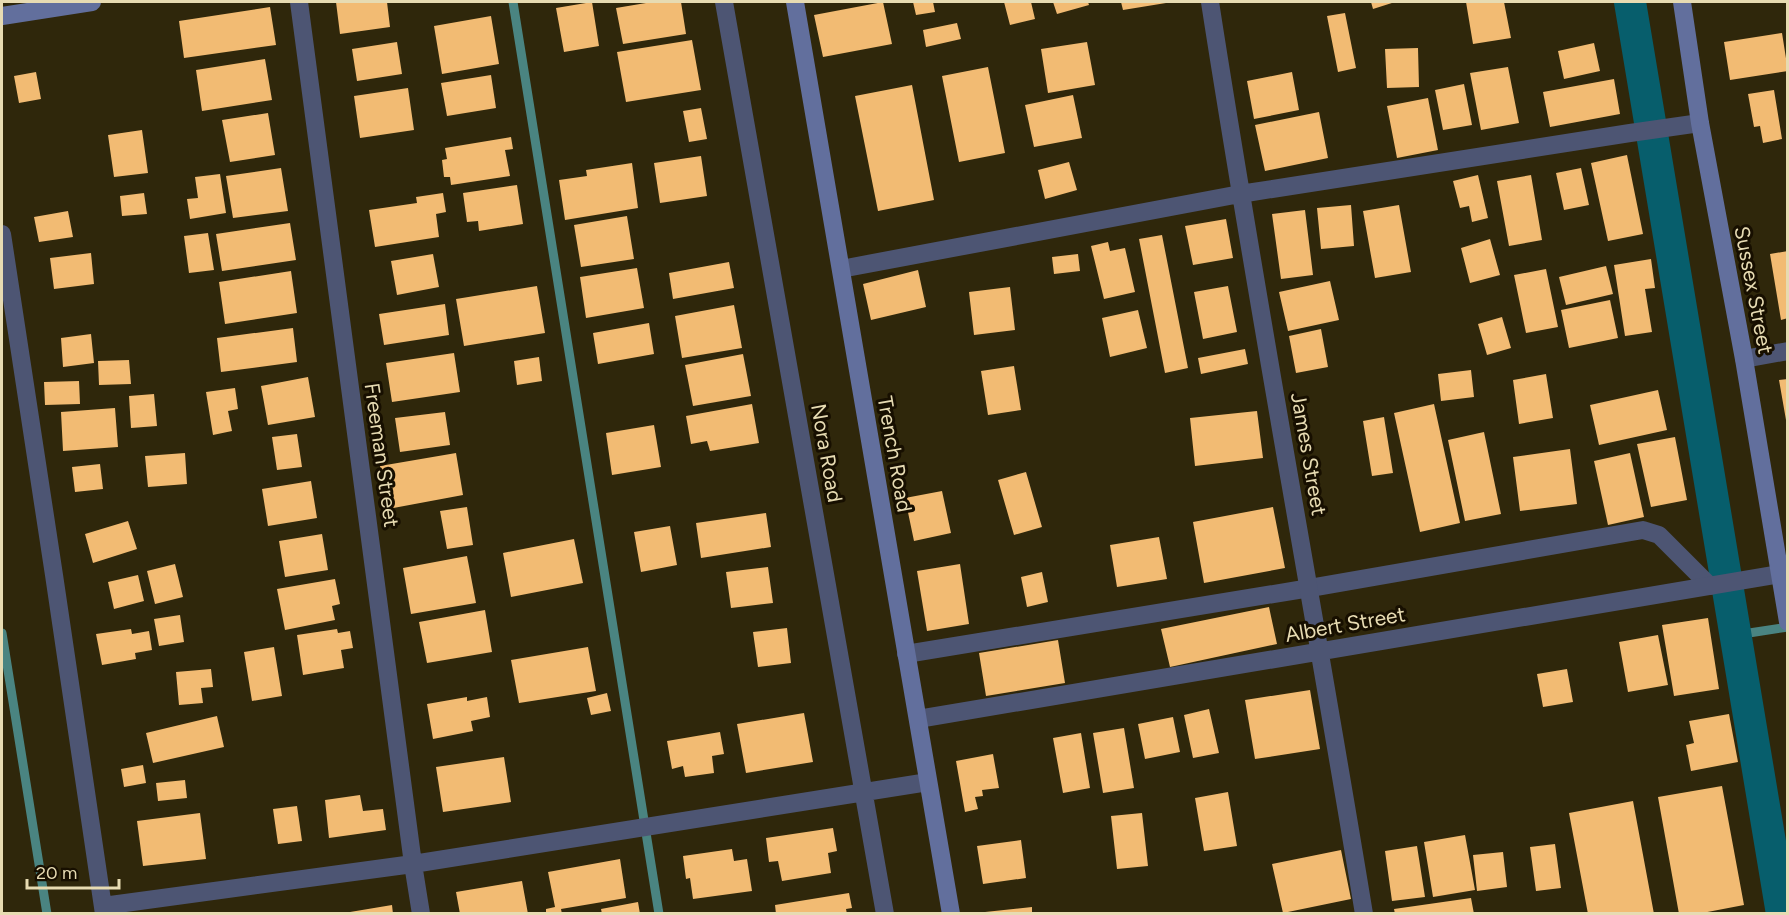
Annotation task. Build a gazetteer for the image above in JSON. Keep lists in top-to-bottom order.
{
  "streets": {
    "street": [
      "Sussex Street",
      "Nora Road",
      "Trench Road",
      "James Street",
      "Freeman Street",
      "Albert Street"
    ]
  },
  "crossings": [
    ["Sussex Street", "Albert Street"],
    ["Trench Road", "Albert Street"],
    ["James Street", "Albert Street"]
  ],
  "scale_bar": "20 m"
}
